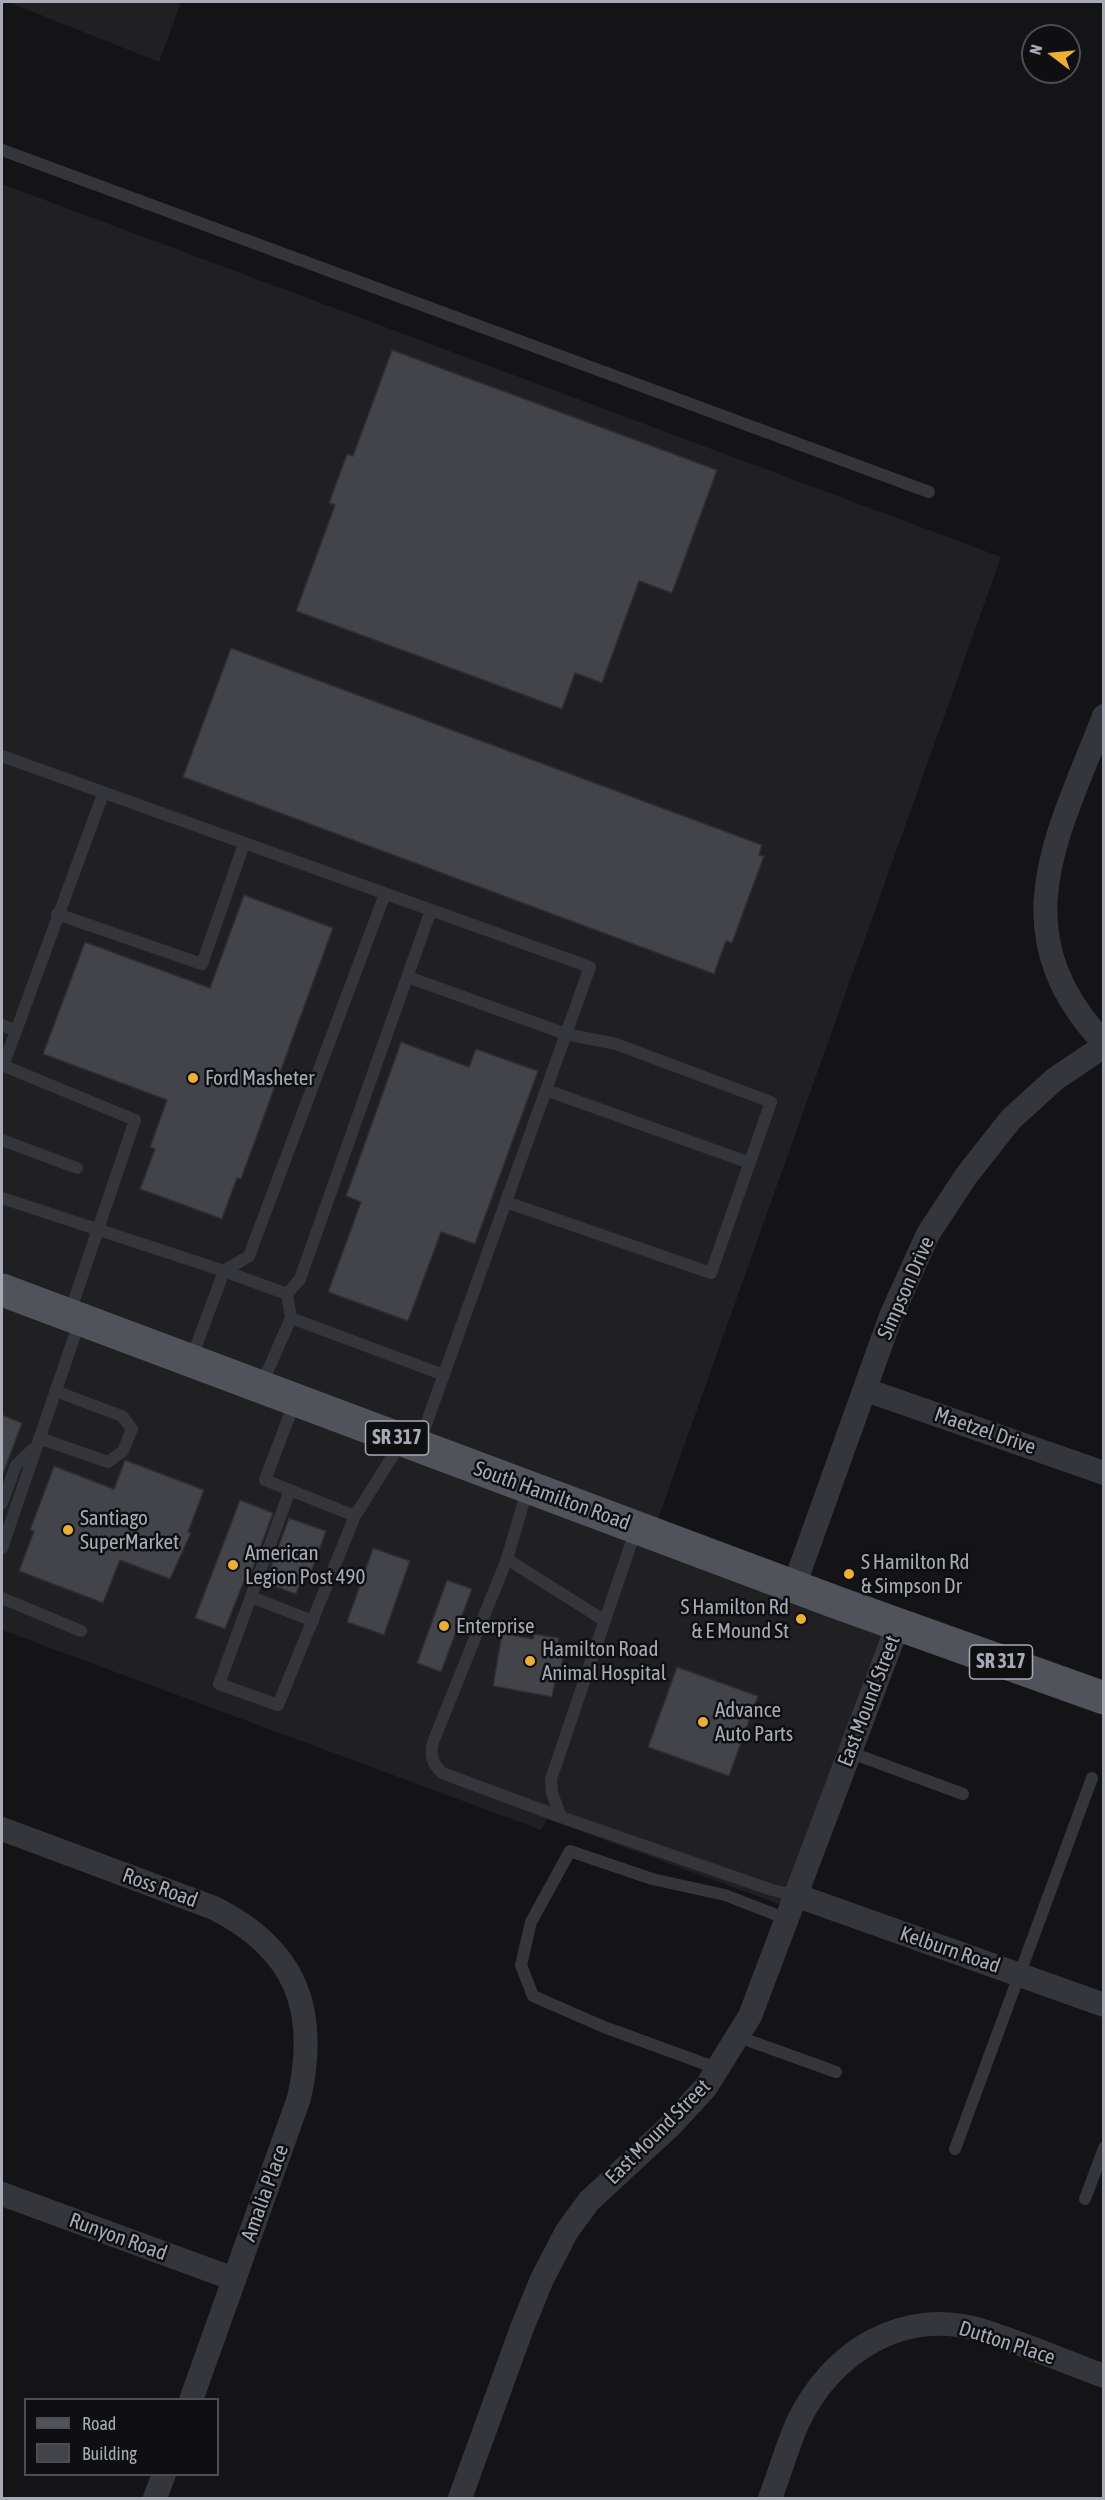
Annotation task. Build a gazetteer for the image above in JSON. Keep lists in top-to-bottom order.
{
  "streets": {
    "main road": ["SR 317", "South Hamilton Road"],
    "street": [
      "Simpson Drive",
      "Maetzel Drive",
      "East Mound Street",
      "Ross Road",
      "Kelburn Road",
      "Amalia Place",
      "Runyon Road",
      "Dutton Place"
    ]
  },
  "crossings": [
    ["Simpson Drive", "Maetzel Drive"],
    ["Simpson Drive", "South Hamilton Road"],
    ["South Hamilton Road", "East Mound Street"],
    ["East Mound Street", "Kelburn Road"],
    ["Ross Road", "Amalia Place"],
    ["Amalia Place", "Runyon Road"]
  ],
  "places": [
    "Ford Masheter",
    "Santiago SuperMarket",
    "American Legion Post 490",
    "S Hamilton Rd & Simpson Dr",
    "S Hamilton Rd & E Mound St",
    "Enterprise",
    "Hamilton Road Animal Hospital",
    "Advance Auto Parts"
  ],
  "legend": ["Road", "Building"],
  "north": "left"
}
